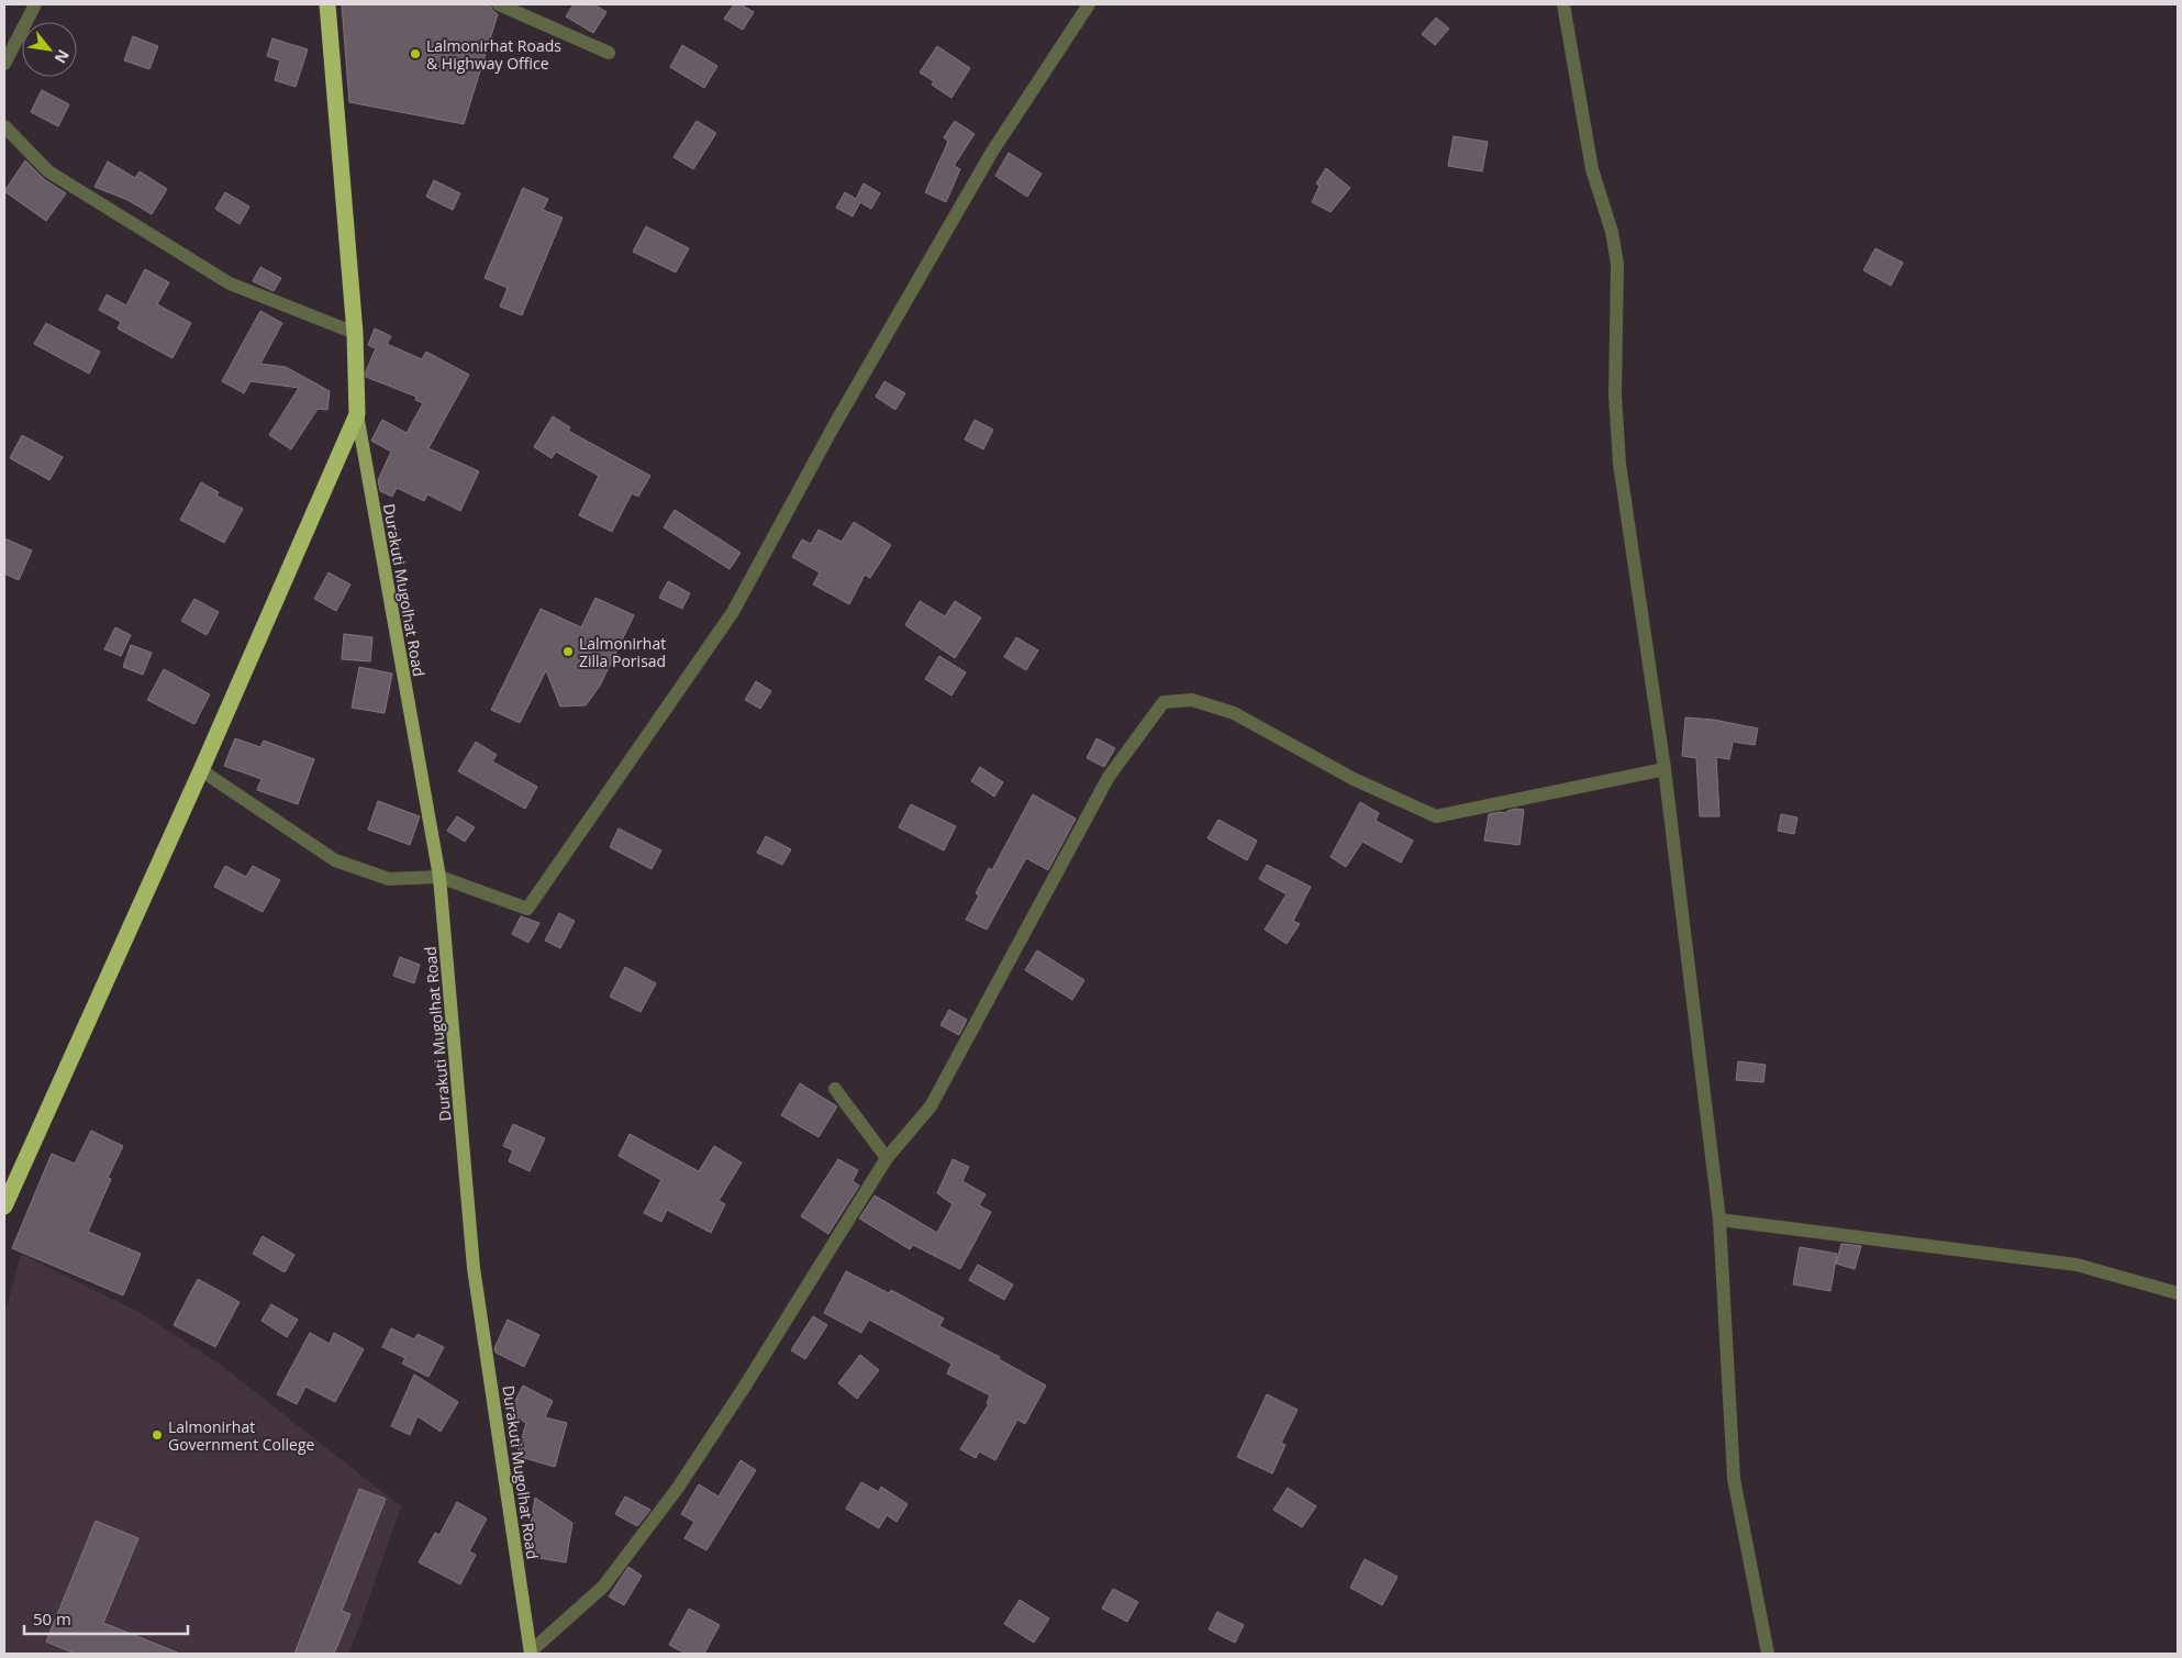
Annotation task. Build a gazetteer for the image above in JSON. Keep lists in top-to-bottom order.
{
  "streets": {
    "main road": ["Durakuti Mugolhat Road"]
  },
  "places": ["Lalmonirhat Roads & Highway Office", "Lalmonirhat Zilla Porisad", "Lalmonirhat Government College"],
  "scale_bar": "50 m",
  "north": "bottom right"
}
